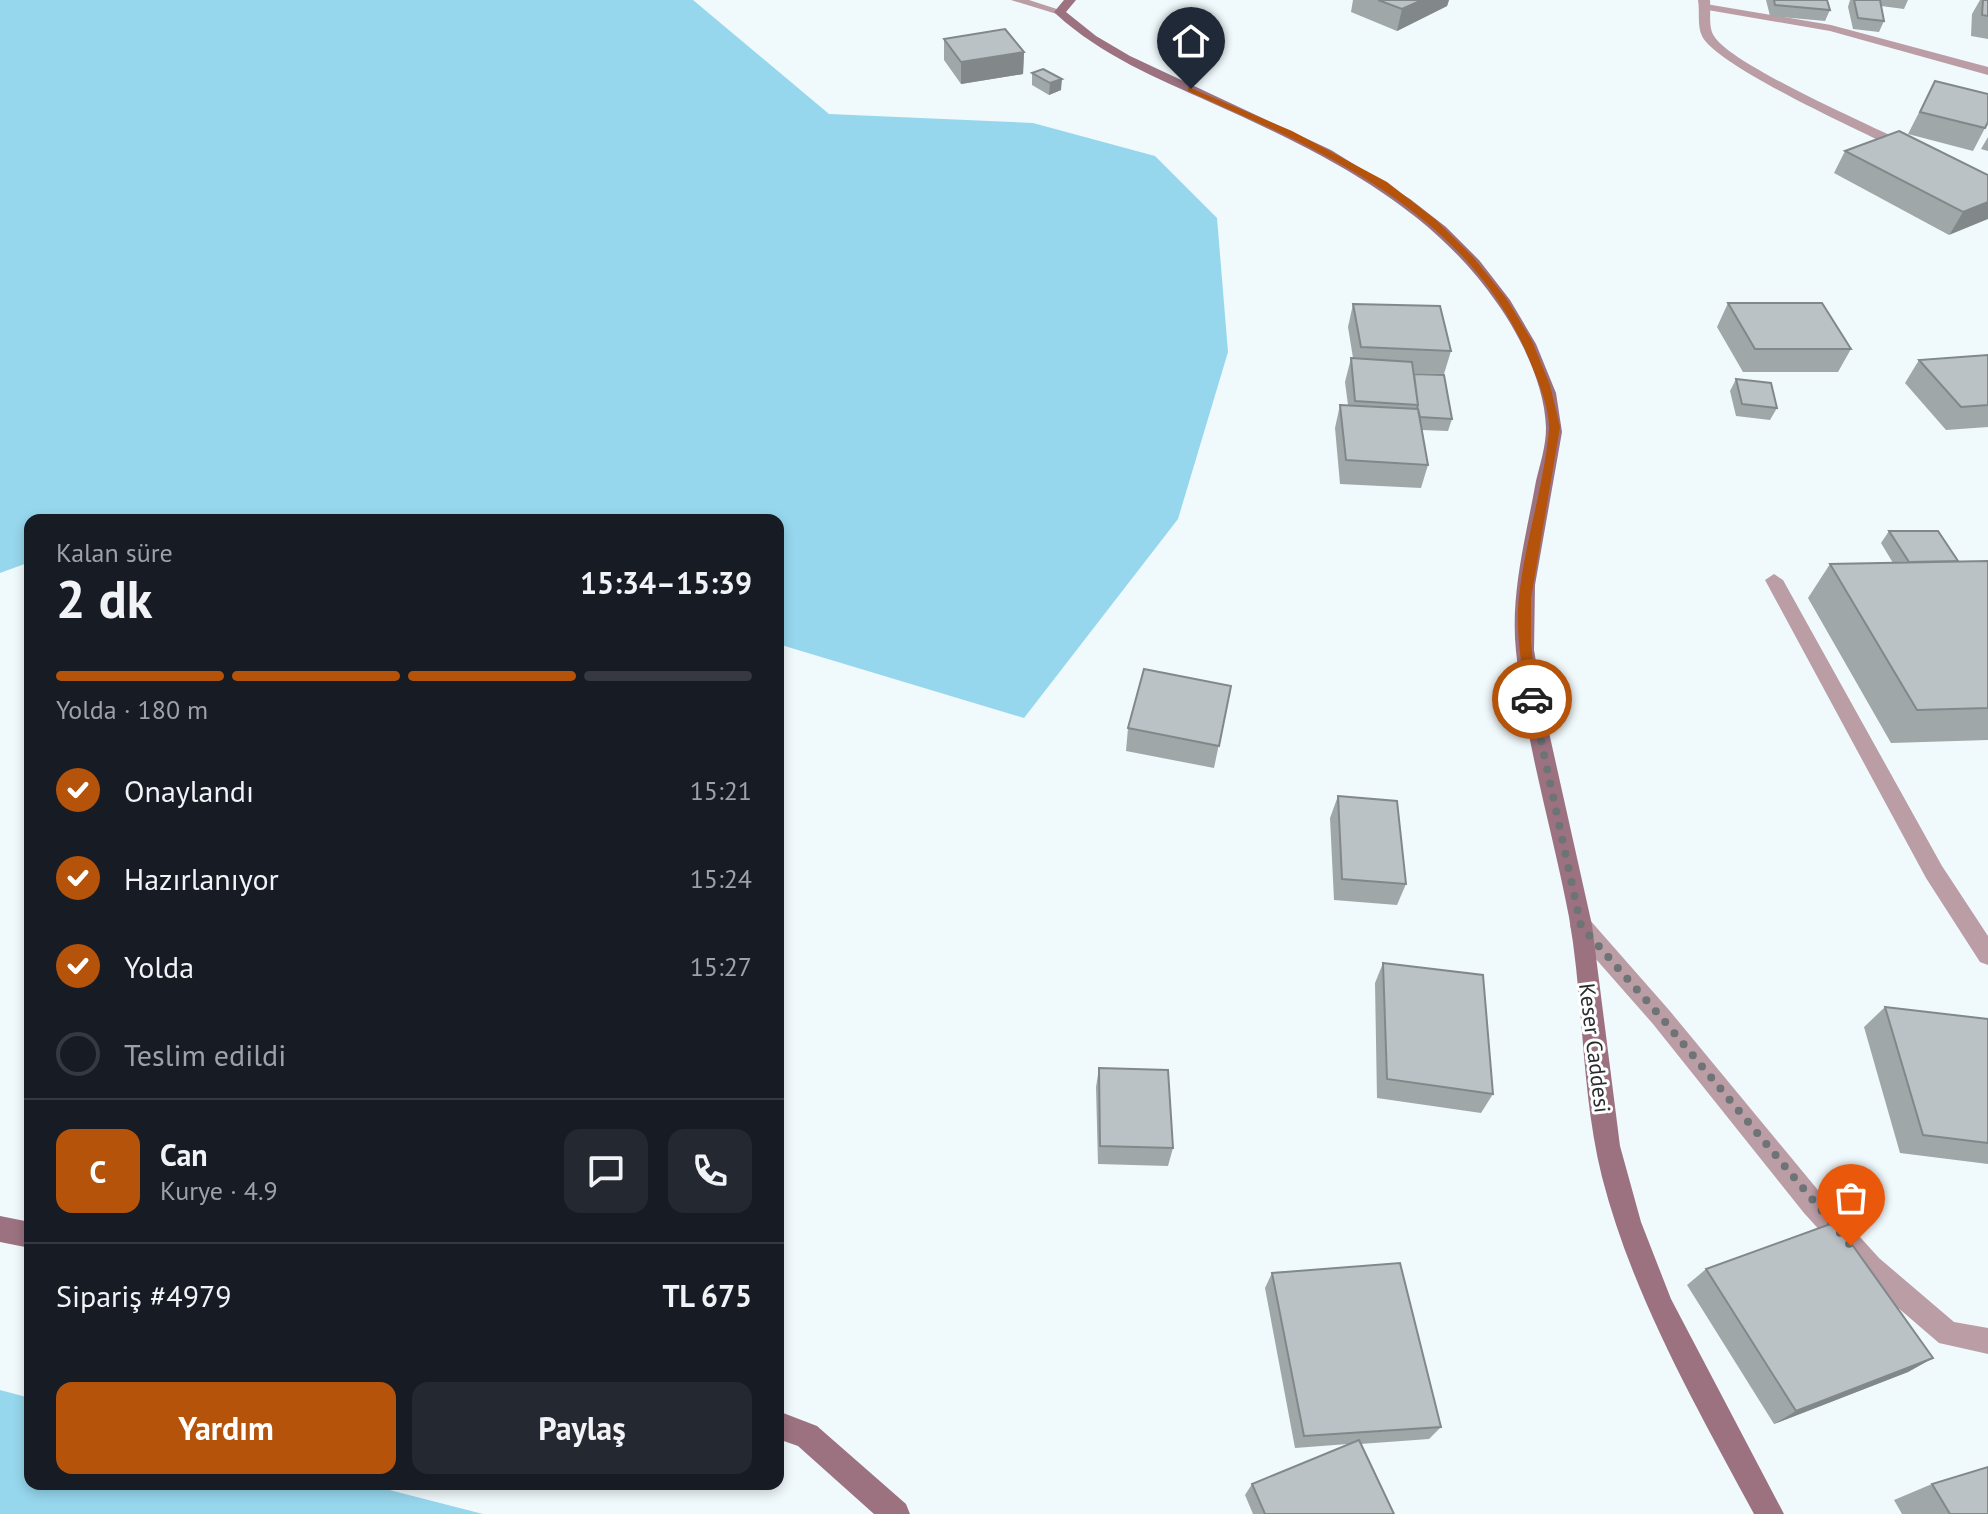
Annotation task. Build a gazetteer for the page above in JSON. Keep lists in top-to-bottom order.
{
  "streets": {
    "street": ["Keser Caddesi"]
  },
  "page": {
    "heading": ["2 dk", "Kalan süre", "15:34–15:39"],
    "panel": [
      "Can",
      "Kurye · 4.9",
      "Sipariş #4979",
      "TL 675"
    ],
    "bar": "Yolda · 180 m",
    "list": [
      ["Onaylandı", "15:21"],
      ["Hazırlanıyor", "15:24"],
      ["Yolda", "15:27"],
      "Teslim edildi"
    ],
    "round": "C",
    "buttons": ["Yardım", "Paylaş"]
  }
}
